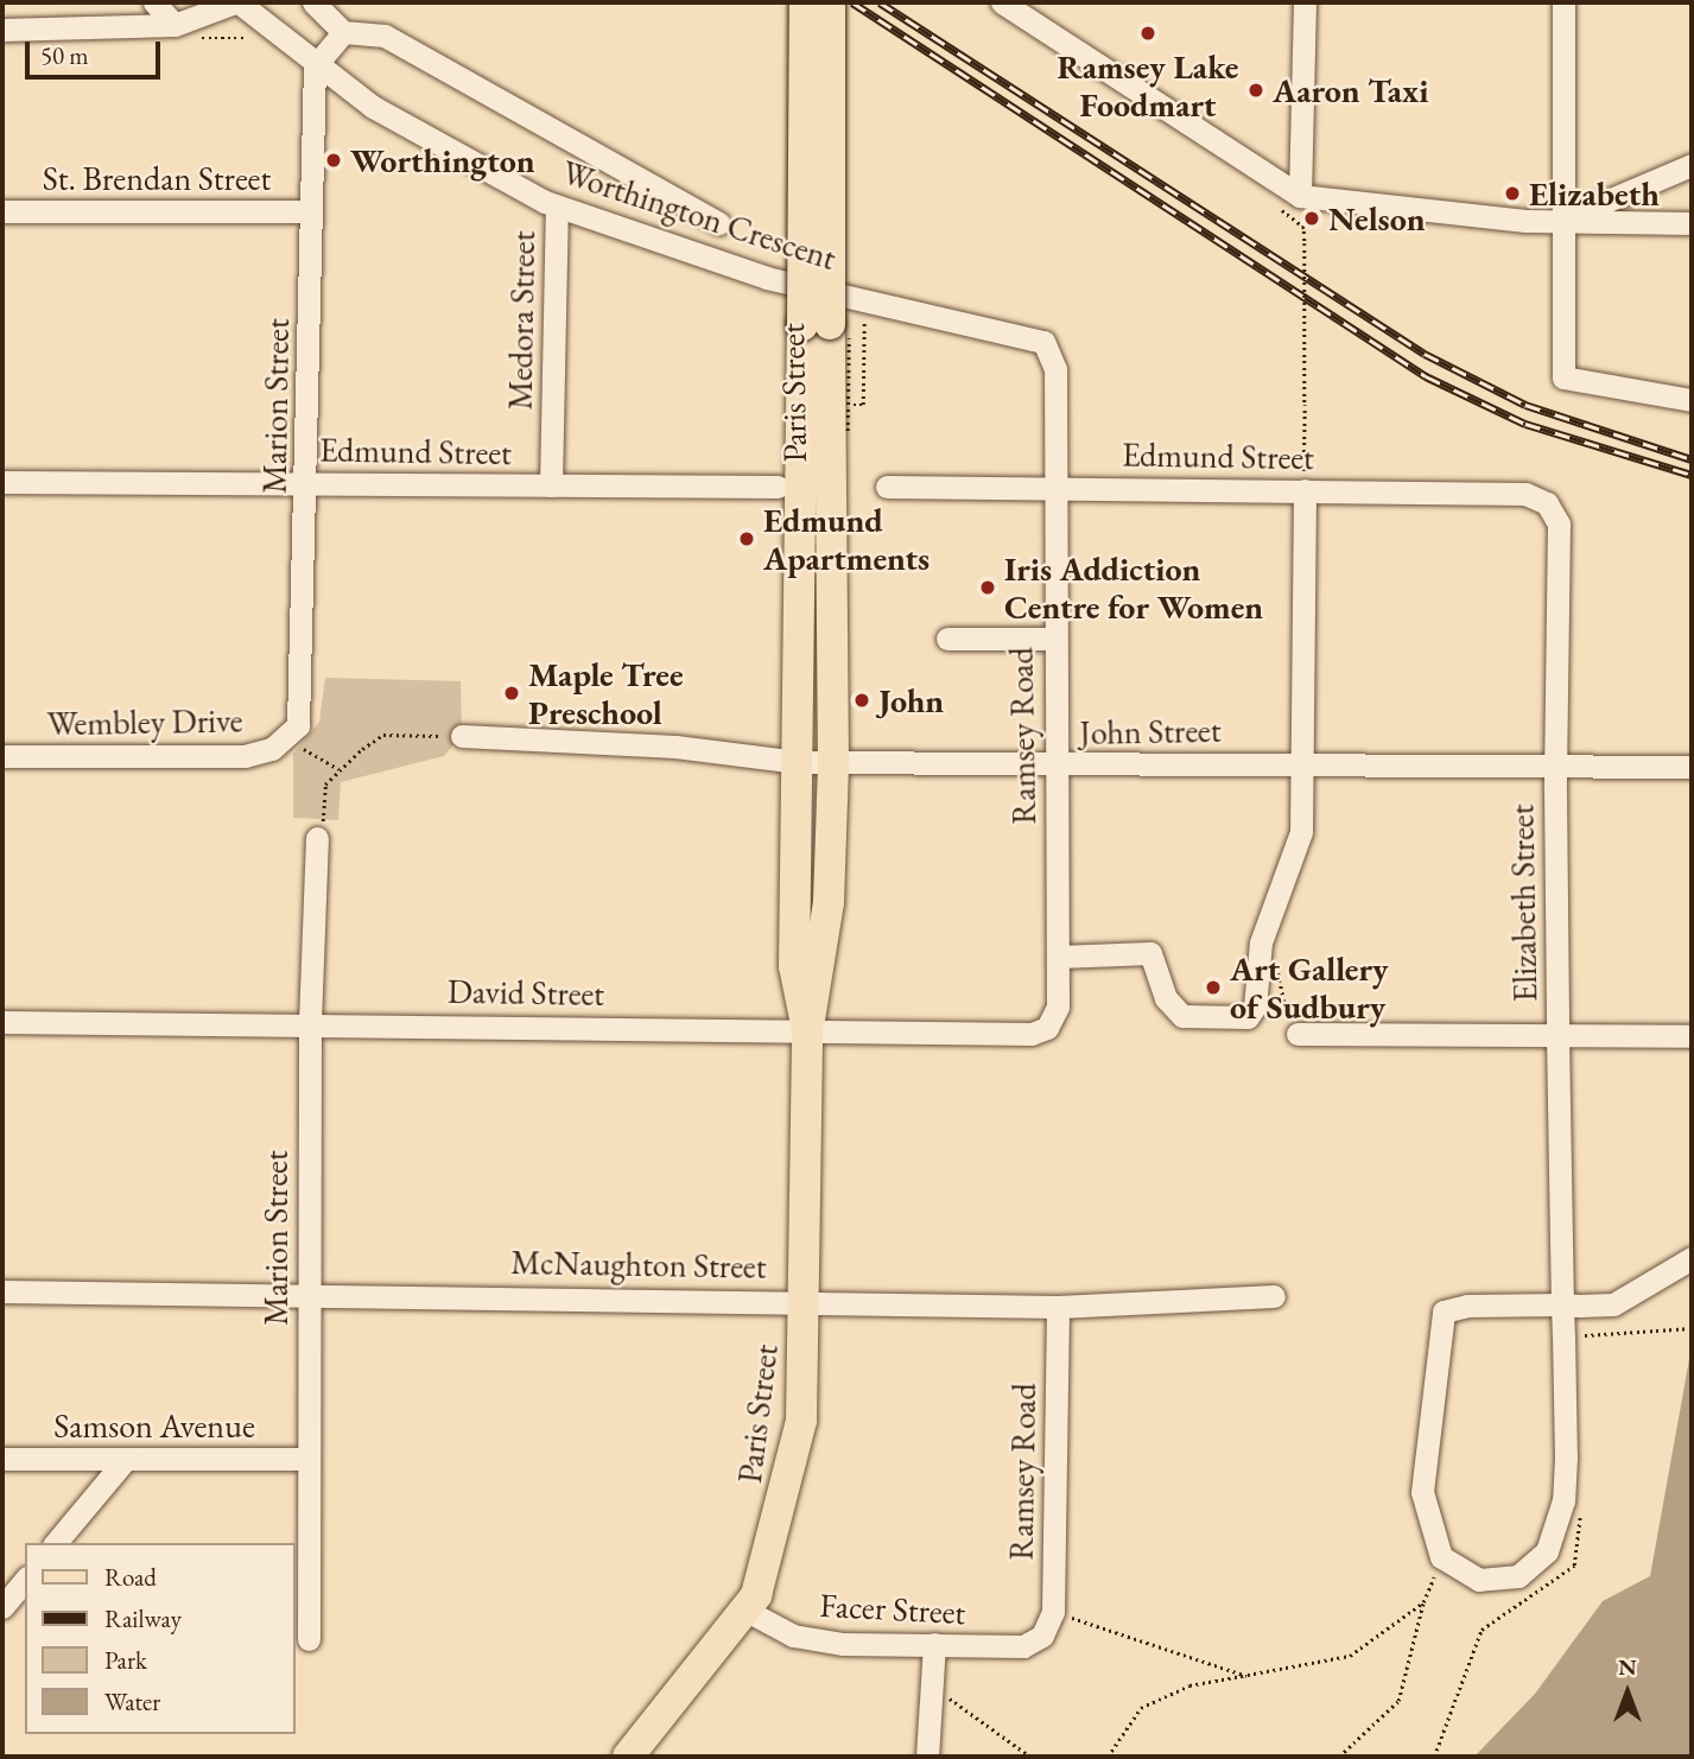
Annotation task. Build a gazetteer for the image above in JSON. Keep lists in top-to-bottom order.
{
  "streets": {
    "main road": ["Paris Street"],
    "street": [
      "St. Brendan Street",
      "Worthington Crescent",
      "Medora Street",
      "Marion Street",
      "Edmund Street",
      "Wembley Drive",
      "John Street",
      "Ramsey Road",
      "Elizabeth Street",
      "David Street",
      "McNaughton Street",
      "Samson Avenue",
      "Facer Street"
    ]
  },
  "crossings": [
    ["St. Brendan Street", "Marion Street"],
    ["Worthington Crescent", "Medora Street"],
    ["Worthington Crescent", "Marion Street"],
    ["Worthington Crescent", "Ramsey Road"],
    ["Medora Street", "Edmund Street"],
    ["Paris Street", "John Street"],
    ["Paris Street", "David Street"],
    ["Paris Street", "McNaughton Street"],
    ["Paris Street", "Facer Street"],
    ["Marion Street", "Edmund Street"],
    ["Marion Street", "Wembley Drive"],
    ["Marion Street", "David Street"],
    ["Marion Street", "McNaughton Street"],
    ["Marion Street", "Samson Avenue"],
    ["Edmund Street", "Ramsey Road"],
    ["Edmund Street", "Elizabeth Street"],
    ["John Street", "Ramsey Road"],
    ["John Street", "Elizabeth Street"],
    ["Ramsey Road", "David Street"],
    ["Ramsey Road", "McNaughton Street"],
    ["Ramsey Road", "Facer Street"]
  ],
  "places": [
    "Ramsey Lake Foodmart",
    "Aaron Taxi",
    "Worthington",
    "Elizabeth",
    "Nelson",
    "Edmund Apartments",
    "Iris Addiction Centre for Women",
    "Maple Tree Preschool",
    "John",
    "Art Gallery of Sudbury"
  ],
  "legend": [
    "Road",
    "Railway",
    "Park",
    "Water"
  ],
  "scale_bar": "50 m",
  "north": "top"
}
